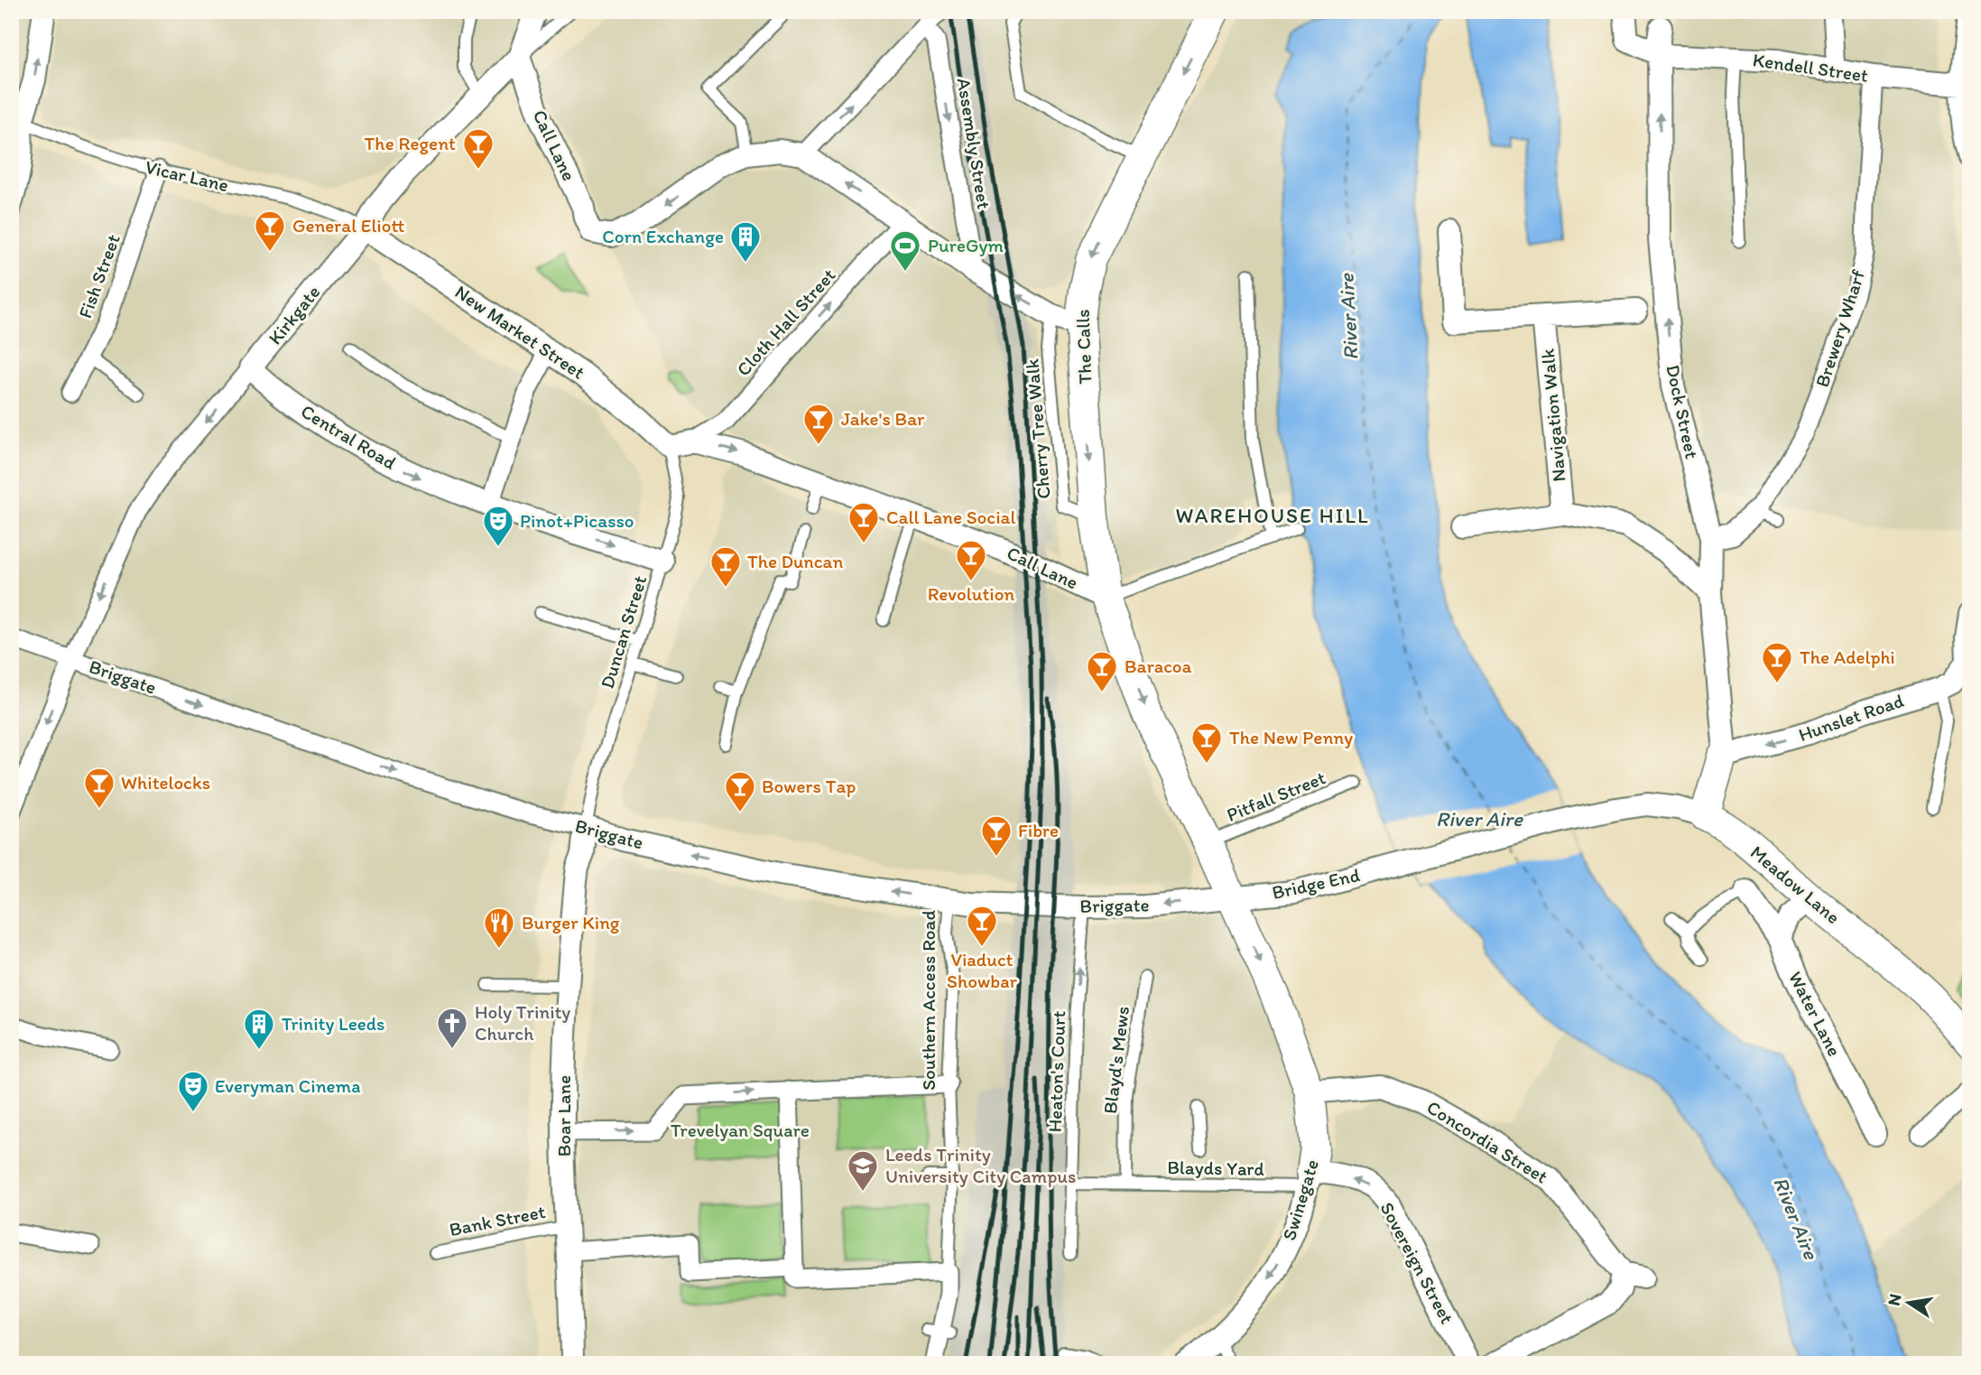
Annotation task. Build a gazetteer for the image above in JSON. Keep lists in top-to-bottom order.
{
  "streets": {
    "street": [
      "Kendell Street",
      "Assembly Street",
      "Call Lane",
      "Fish Street",
      "Kirkgate",
      "Cloth Hall Street",
      "Brewery Wharf",
      "New Market Street",
      "The Calls",
      "Dock Street",
      "Navigation Walk",
      "Central Road",
      "Briggate",
      "Hunslet Road",
      "Bridge End",
      "Meadow Lane",
      "Southern Access Road",
      "Water Lane",
      "Boar Lane",
      "Concordia Street",
      "Swinegate",
      "Sovereign Street"
    ],
    "lane": [
      "Vicar Lane",
      "Cherry Tree Walk",
      "Duncan Street",
      "Pitfall Street",
      "Blayd's Mews",
      "Heaton's Court",
      "Blayds Yard",
      "Bank Street"
    ]
  },
  "crossings": [
    ["Kendell Street", "Brewery Wharf"],
    ["Kendell Street", "Dock Street"],
    ["Call Lane", "Kirkgate"],
    ["Call Lane", "Cloth Hall Street"],
    ["Call Lane", "New Market Street"],
    ["Call Lane", "The Calls"],
    ["Call Lane", "Duncan Street"],
    ["Vicar Lane", "Fish Street"],
    ["Vicar Lane", "Kirkgate"],
    ["Vicar Lane", "New Market Street"],
    ["Kirkgate", "New Market Street"],
    ["Kirkgate", "Central Road"],
    ["Kirkgate", "Briggate"],
    ["Brewery Wharf", "Dock Street"],
    ["New Market Street", "Duncan Street"],
    ["The Calls", "Cherry Tree Walk"],
    ["Dock Street", "Hunslet Road"],
    ["Central Road", "Duncan Street"],
    ["Duncan Street", "Briggate"],
    ["Duncan Street", "Boar Lane"],
    ["Briggate", "Bridge End"],
    ["Briggate", "Southern Access Road"],
    ["Briggate", "Heaton's Court"],
    ["Briggate", "Boar Lane"],
    ["Briggate", "Swinegate"],
    ["Bridge End", "Meadow Lane"],
    ["Bridge End", "Swinegate"],
    ["Blayd's Mews", "Blayds Yard"],
    ["Boar Lane", "Bank Street"],
    ["Concordia Street", "Swinegate"],
    ["Blayds Yard", "Swinegate"],
    ["Blayds Yard", "Sovereign Street"],
    ["Swinegate", "Sovereign Street"]
  ],
  "one_way": [
    "Assembly Street",
    "Kirkgate",
    "Cloth Hall Street",
    "The Calls",
    "Dock Street",
    "Central Road",
    "Hunslet Road",
    "Heaton's Court",
    "Swinegate",
    "Sovereign Street"
  ],
  "districts": ["WAREHOUSE HILL"],
  "water": ["River Aire"],
  "parks": ["Trevelyan Square"],
  "places": {
    "bar": [
      "The Regent",
      "General Eliott",
      "Jake's Bar",
      "Call Lane Social",
      "Revolution",
      "The Duncan",
      "The Adelphi",
      "Baracoa",
      "The New Penny",
      "Whitelocks",
      "Bowers Tap",
      "Fibre",
      "Viaduct Showbar"
    ],
    "building": ["Corn Exchange", "Trinity Leeds"],
    "sports": ["PureGym"],
    "theatre": ["Pinot+Picasso", "Everyman Cinema"],
    "restaurant": ["Burger King"],
    "church": ["Holy Trinity Church"],
    "school or university": ["Leeds Trinity University City Campus"]
  },
  "north": "left"
}
